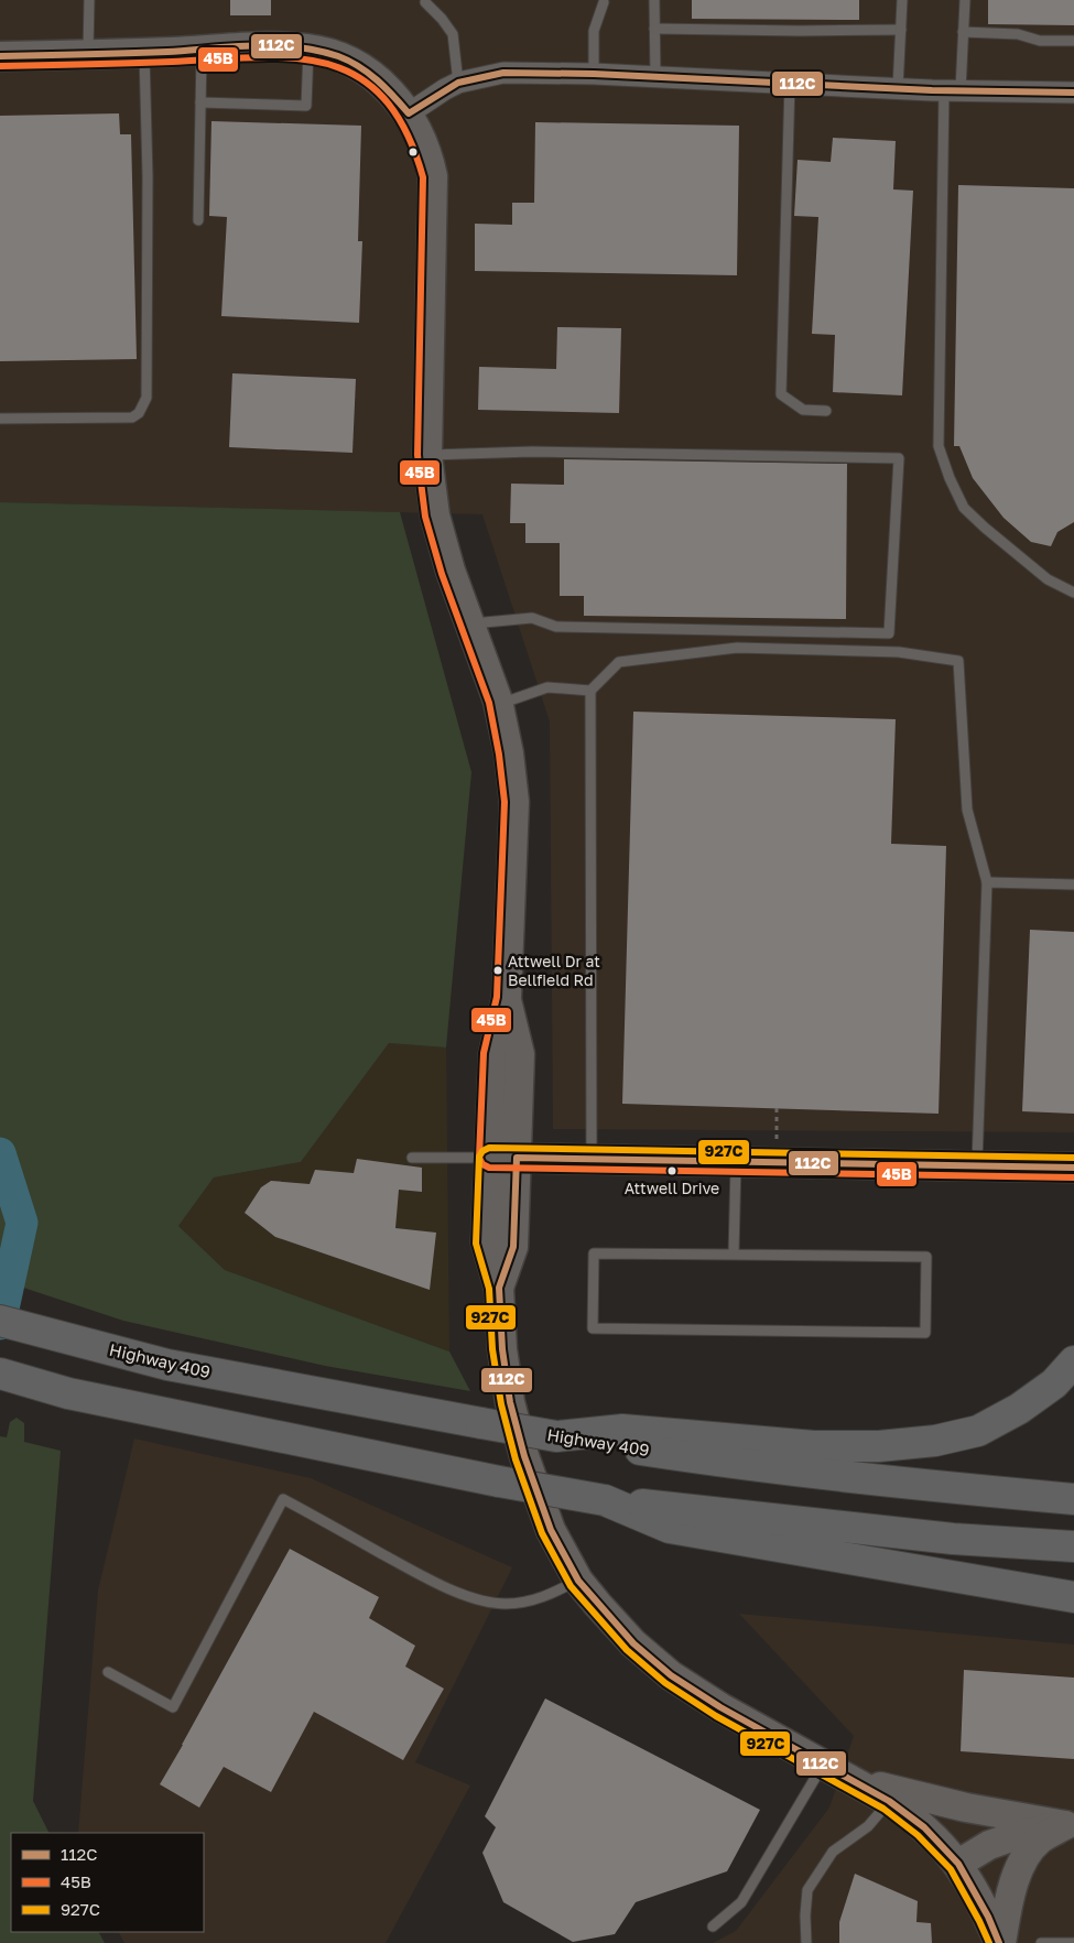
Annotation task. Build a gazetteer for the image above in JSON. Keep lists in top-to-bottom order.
{
  "streets": {
    "highway": ["Highway 409"]
  },
  "places": ["Attwell Dr at Bellfield Rd", "Attwell Drive"],
  "lines": ["transit line 112C", "transit line 45B", "transit line 927C"],
  "legend": ["112C", "45B", "927C"]
}
